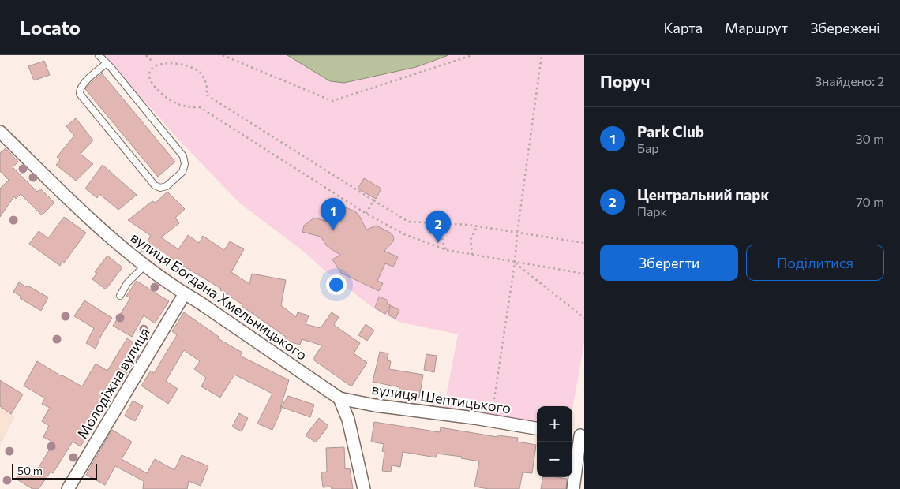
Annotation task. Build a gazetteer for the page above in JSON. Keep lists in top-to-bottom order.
{
  "streets": {
    "street": ["вулиця Богдана Хмельницького", "Молодіжна вулиця", "вулиця Шептицького"]
  },
  "crossings": [
    ["вулиця Богдана Хмельницького", "Молодіжна вулиця"],
    ["вулиця Богдана Хмельницького", "вулиця Шептицького"]
  ],
  "scale_bar": "50 m",
  "page": {
    "header": "Locato",
    "nav": ["Карта", "Маршрут", "Збережені"],
    "heading": ["Поруч", "Знайдено: 2"],
    "list": [
      {
        "mark": "1",
        "name": "Park Club",
        "note": "Бар",
        "value": "30 m"
      },
      {
        "mark": "2",
        "name": "Центральний парк",
        "note": "Парк",
        "value": "70 m"
      }
    ],
    "pins": ["1", "2"],
    "buttons": ["Зберегти", "Поділитися"],
    "map_buttons": ["+", "−"],
    "scale": "50 m"
  }
}
